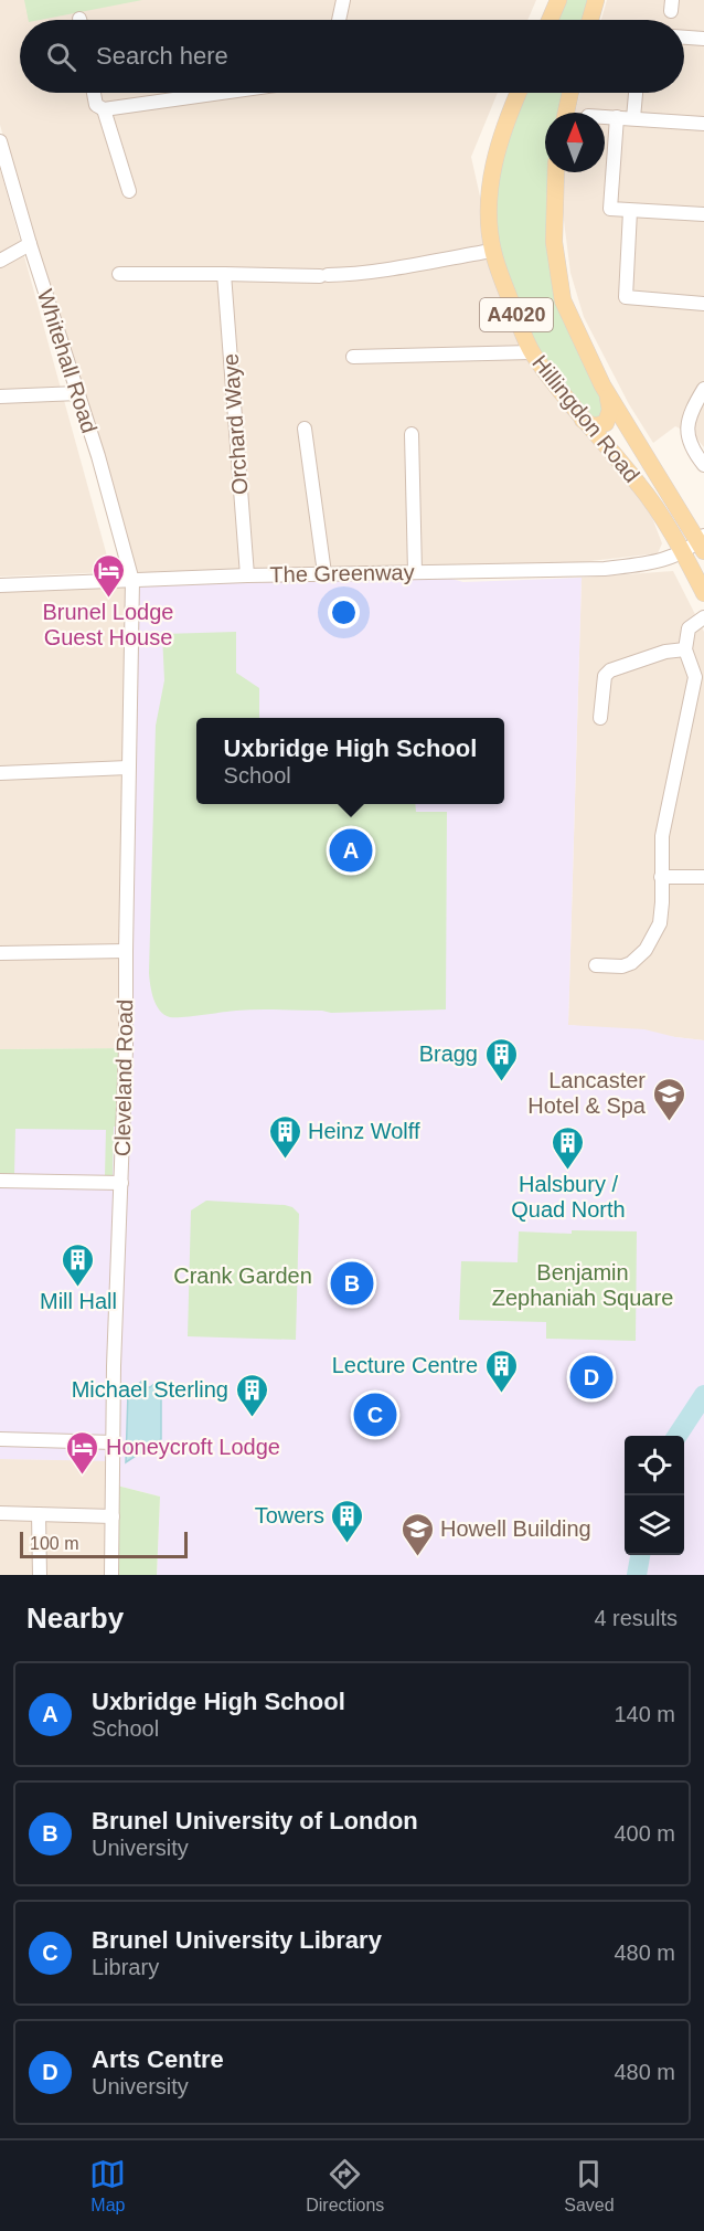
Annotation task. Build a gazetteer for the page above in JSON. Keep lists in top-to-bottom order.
{
  "streets": {
    "main road": ["A4020", "Hillingdon Road"],
    "street": [
      "Whitehall Road",
      "Orchard Waye",
      "The Greenway",
      "Cleveland Road"
    ]
  },
  "crossings": [
    ["A4020", "Hillingdon Road"],
    ["Whitehall Road", "The Greenway"],
    ["Whitehall Road", "Cleveland Road"],
    ["Hillingdon Road", "The Greenway"],
    ["Orchard Waye", "The Greenway"],
    ["The Greenway", "Cleveland Road"]
  ],
  "parks": ["Benjamin Zephaniah Square", "Crank Garden"],
  "places": {
    "hotel": ["Brunel Lodge Guest House", "Honeycroft Lodge"],
    "building": [
      "Bragg",
      "Heinz Wolff",
      "Halsbury / Quad North",
      "Mill Hall",
      "Lecture Centre",
      "Michael Sterling",
      "Towers"
    ],
    "school or university": ["Lancaster Hotel & Spa", "Howell Building"]
  },
  "scale_bar": "100 m",
  "north": "top",
  "page": {
    "search": "Search here",
    "popup": ["Uxbridge High School", "School"],
    "pins": [
      "A",
      "B",
      "D",
      "C"
    ],
    "scale": "100 m",
    "heading": ["Nearby", "4 results"],
    "list": [
      {
        "mark": "A",
        "name": "Uxbridge High School",
        "note": "School",
        "value": "140 m"
      },
      {
        "mark": "B",
        "name": "Brunel University of London",
        "note": "University",
        "value": "400 m"
      },
      {
        "mark": "C",
        "name": "Brunel University Library",
        "note": "Library",
        "value": "480 m"
      },
      {
        "mark": "D",
        "name": "Arts Centre",
        "note": "University",
        "value": "480 m"
      }
    ],
    "nav": ["Map", "Directions", "Saved"]
  }
}
